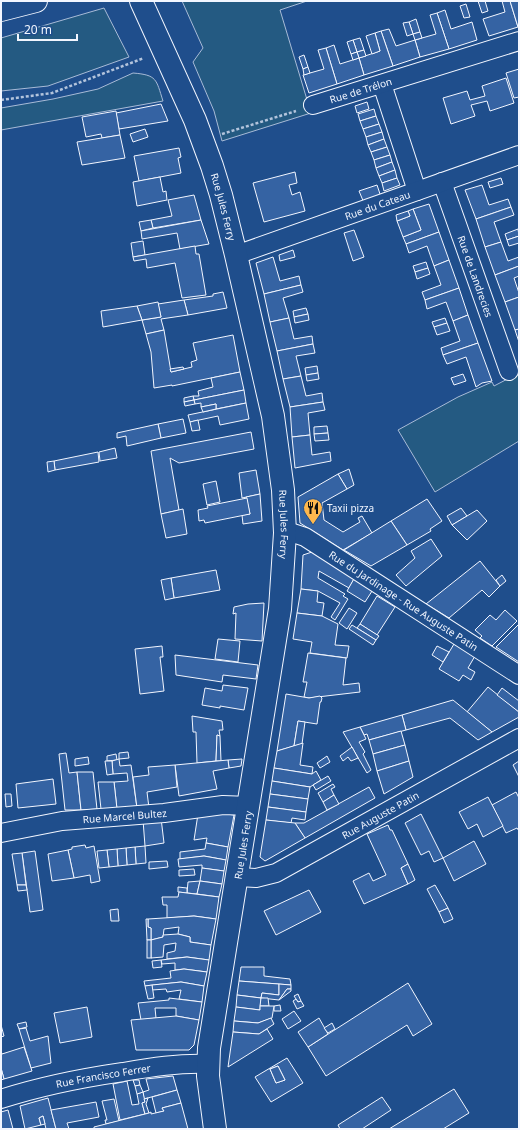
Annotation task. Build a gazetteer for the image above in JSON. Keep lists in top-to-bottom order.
{
  "streets": {
    "main road": ["Rue Jules Ferry"],
    "street": [
      "Rue de Trélon",
      "Rue du Cateau",
      "Rue de Landrecies",
      "Rue du Jardinage - Rue Auguste Patin",
      "Rue Auguste Patin",
      "Rue Marcel Bultez",
      "Rue Francisco Ferrer"
    ]
  },
  "crossings": [
    ["Rue du Cateau", "Rue Jules Ferry"],
    ["Rue du Cateau", "Rue de Landrecies"],
    ["Rue Jules Ferry", "Rue du Jardinage - Rue Auguste Patin"],
    ["Rue Jules Ferry", "Rue Auguste Patin"],
    ["Rue Jules Ferry", "Rue Marcel Bultez"],
    ["Rue Jules Ferry", "Rue Francisco Ferrer"]
  ],
  "places": {
    "restaurant": ["Taxii pizza"]
  },
  "scale_bar": "20 m"
}
